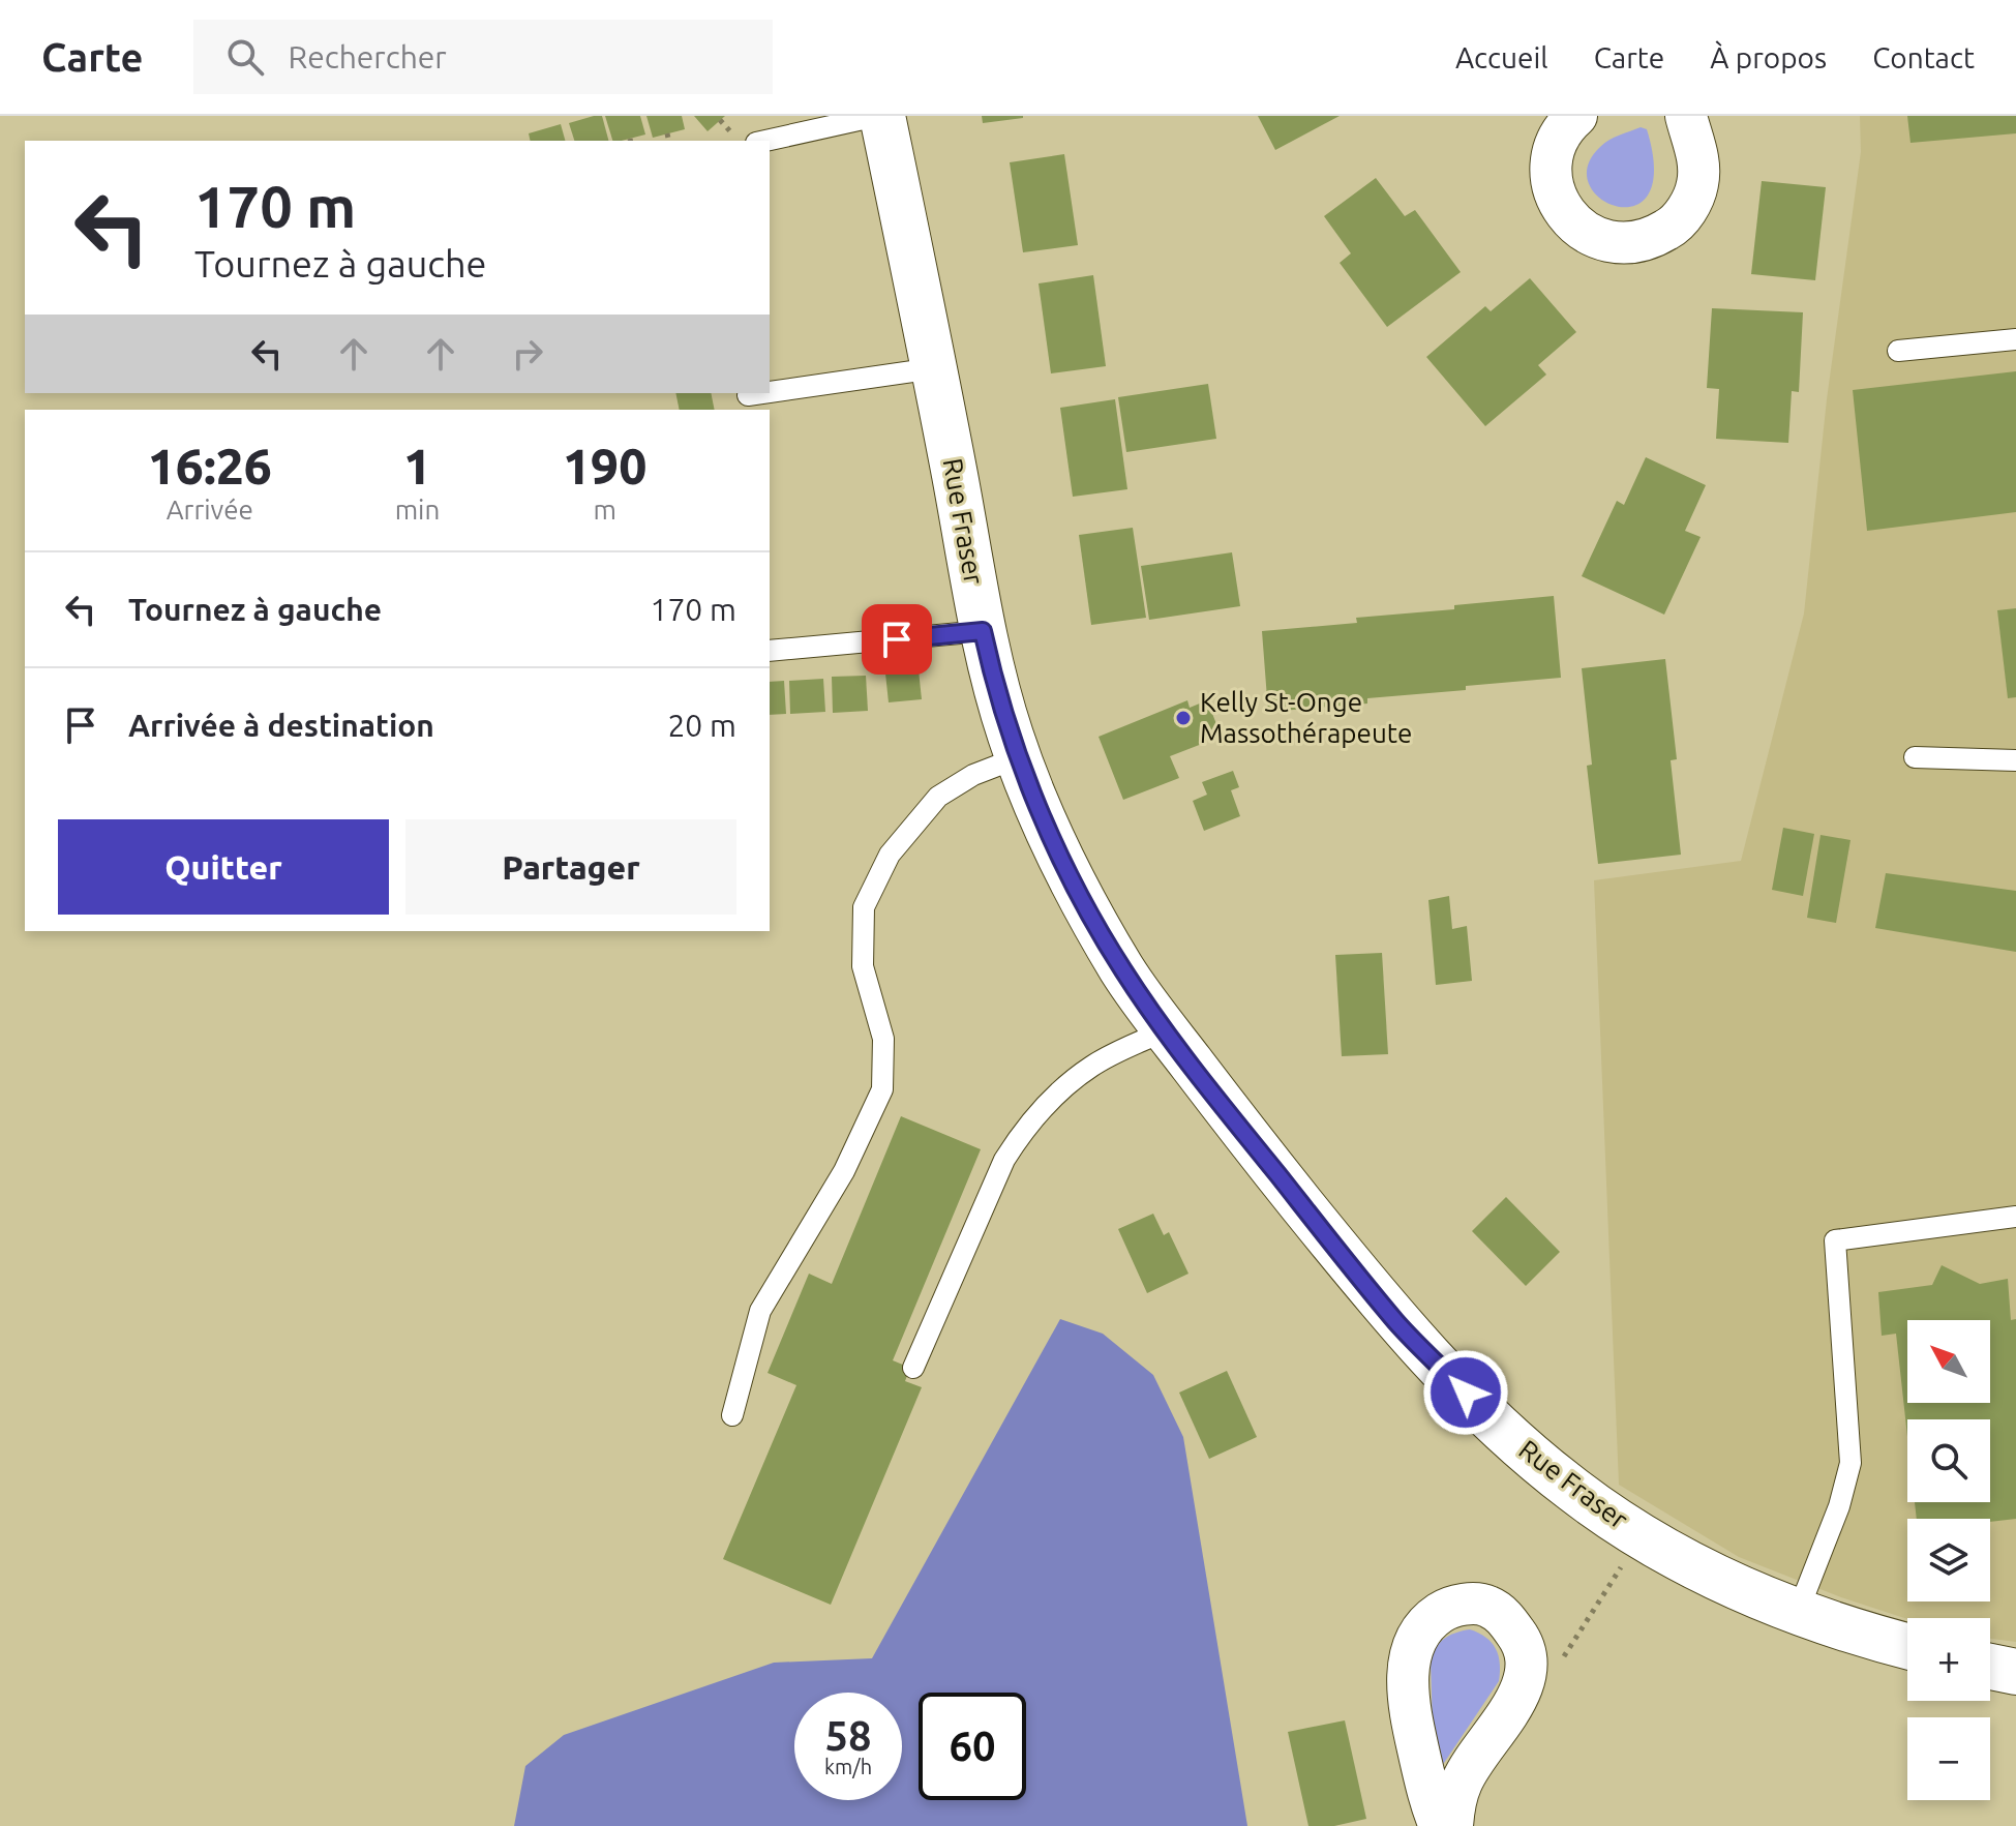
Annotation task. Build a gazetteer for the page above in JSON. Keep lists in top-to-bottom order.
{
  "streets": {
    "main road": ["Rue Fraser"]
  },
  "places": ["Kelly St-Onge Massothérapeute"],
  "north": "top left",
  "page": {
    "header": "Carte",
    "search": "Rechercher",
    "nav": [
      "Accueil",
      "Carte",
      "À propos",
      "Contact"
    ],
    "turn": ["170 m", "Tournez à gauche"],
    "eta": [
      "16:26",
      "Arrivée",
      "1",
      "min",
      "190",
      "m"
    ],
    "list": [
      {
        "name": "Tournez à gauche",
        "value": "170 m"
      },
      {
        "name": "Arrivée à destination",
        "value": "20 m"
      }
    ],
    "buttons": ["Quitter", "Partager"],
    "map_buttons": ["+", "−"],
    "speed": "58 km/h",
    "limit": "60"
  }
}
